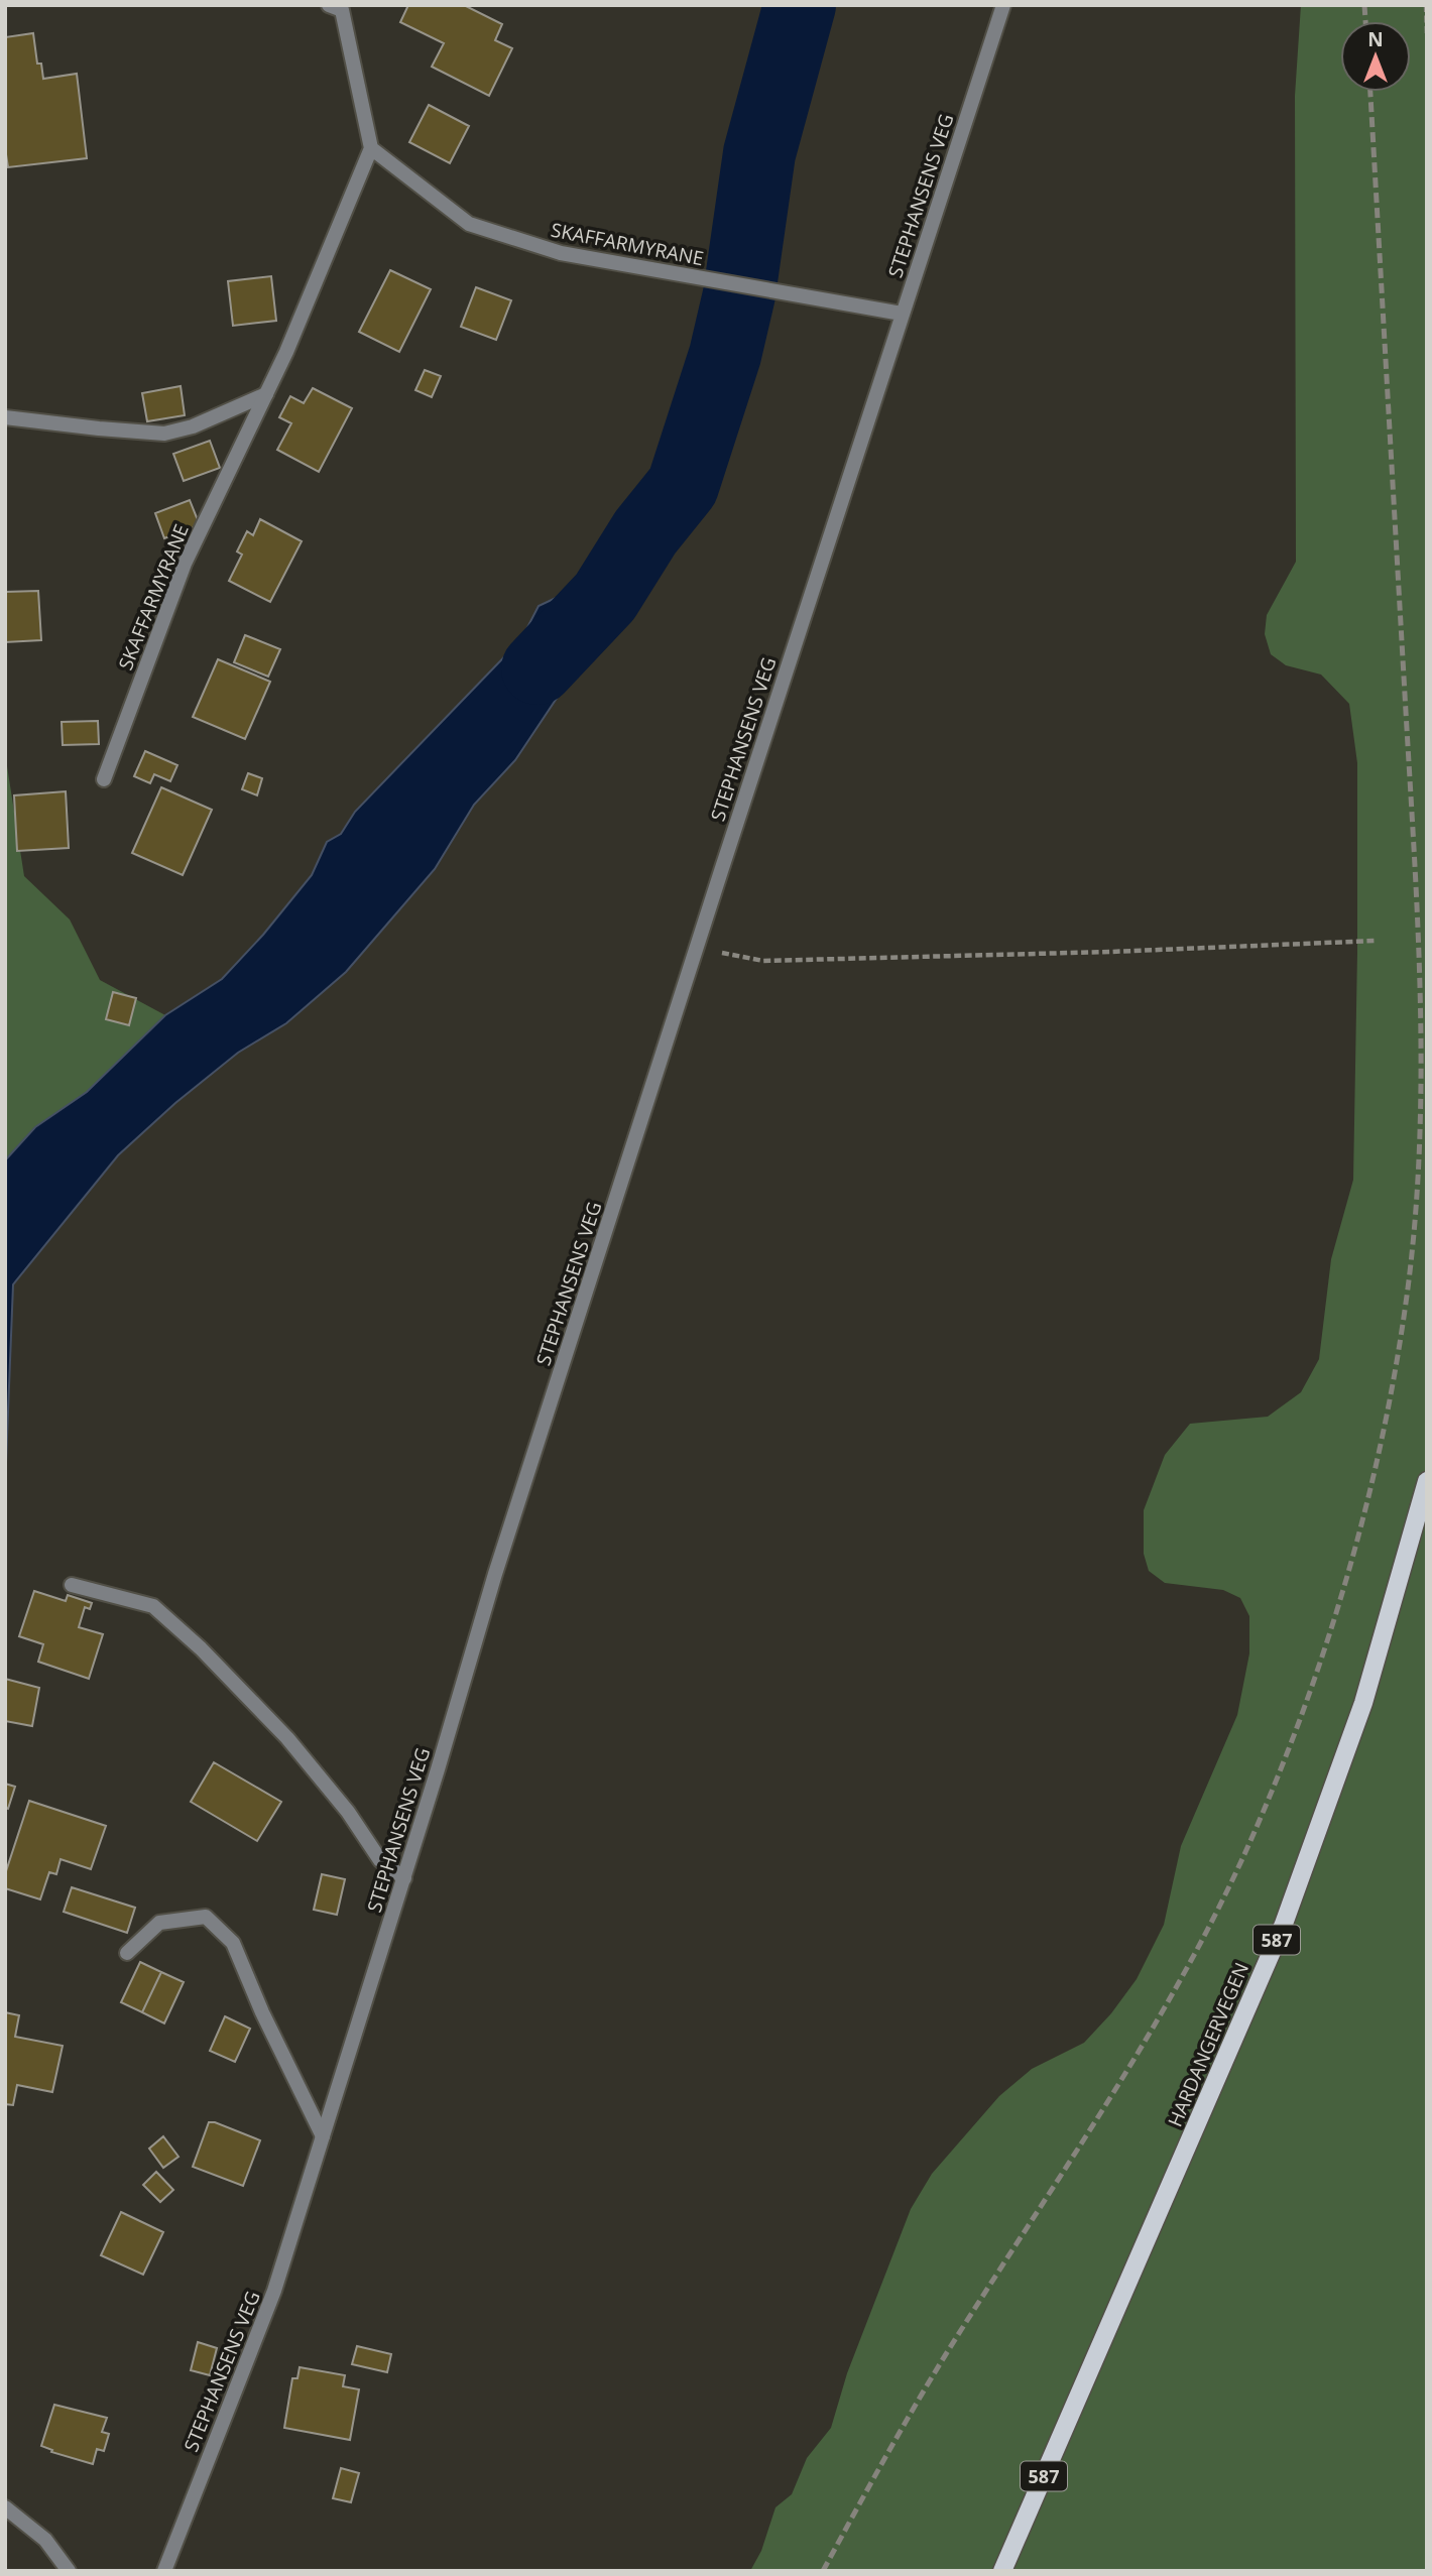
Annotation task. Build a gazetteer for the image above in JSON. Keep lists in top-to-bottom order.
{
  "streets": {
    "main road": ["587", "HARDANGERVEGEN"],
    "street": ["STEPHANSENS VEG", "SKAFFARMYRANE"]
  },
  "crossings": [
    ["STEPHANSENS VEG", "SKAFFARMYRANE"]
  ],
  "north": "top"
}
